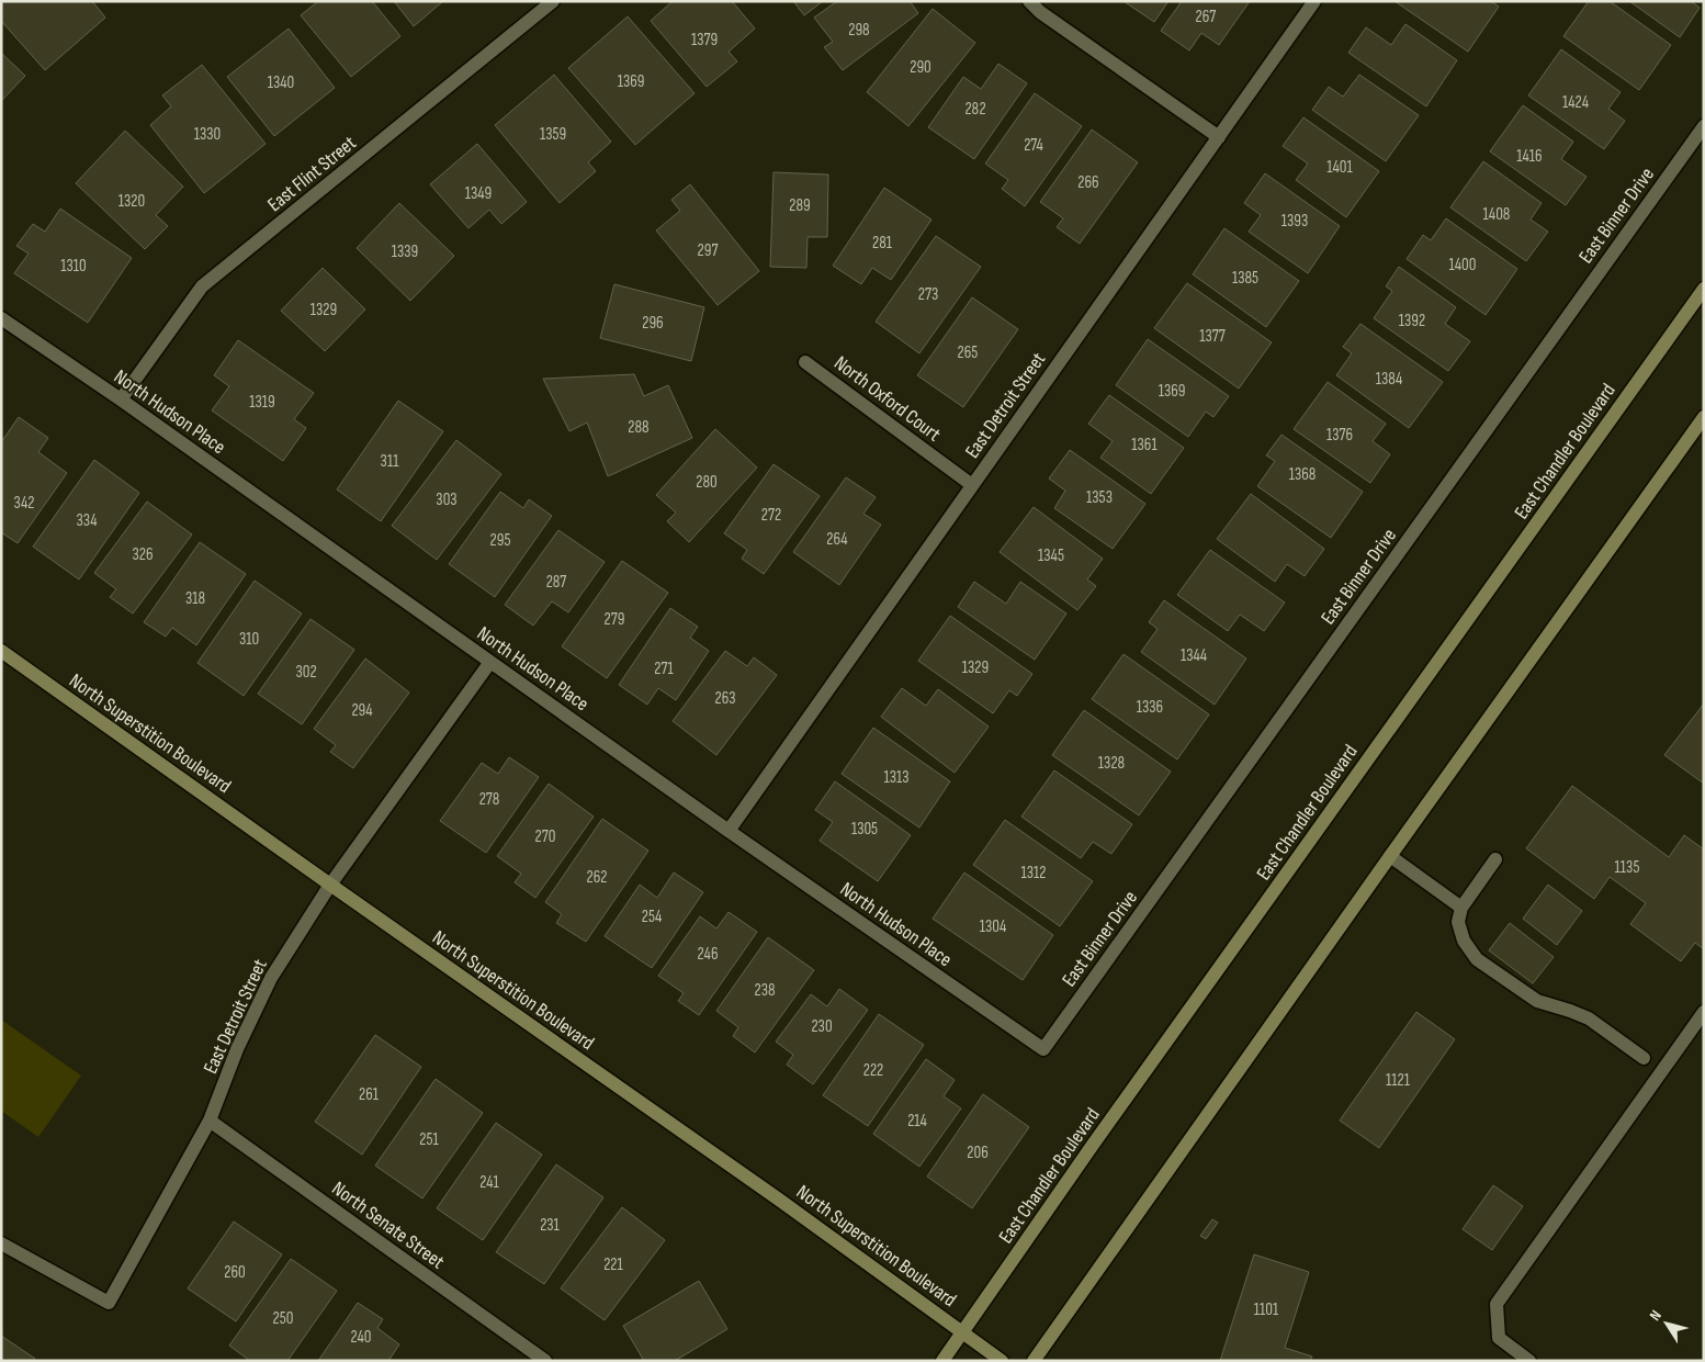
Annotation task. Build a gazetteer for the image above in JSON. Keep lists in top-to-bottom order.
{
  "streets": {
    "main road": ["East Chandler Boulevard", "North Superstition Boulevard"],
    "street": [
      "East Flint Street",
      "East Binner Drive",
      "North Oxford Court",
      "East Detroit Street",
      "North Hudson Place",
      "North Senate Street"
    ]
  },
  "crossings": [
    ["East Flint Street", "North Hudson Place"],
    ["East Binner Drive", "North Hudson Place"],
    ["North Oxford Court", "East Detroit Street"],
    ["East Detroit Street", "North Hudson Place"],
    ["East Detroit Street", "North Superstition Boulevard"],
    ["East Detroit Street", "North Senate Street"],
    ["East Chandler Boulevard", "North Superstition Boulevard"]
  ],
  "house_numbers": [
    "267",
    "298",
    "1379",
    "290",
    "1369",
    "1340",
    "1424",
    "282",
    "1330",
    "1359",
    "274",
    "1416",
    "1401",
    "266",
    "1349",
    "1320",
    "289",
    "1408",
    "1393",
    "281",
    "297",
    "1339",
    "1400",
    "1310",
    "1385",
    "273",
    "1329",
    "1392",
    "296",
    "1377",
    "265",
    "1384",
    "1369",
    "1319",
    "288",
    "1376",
    "1361",
    "311",
    "1368",
    "280",
    "1353",
    "303",
    "342",
    "272",
    "334",
    "264",
    "295",
    "326",
    "1345",
    "287",
    "318",
    "279",
    "310",
    "1344",
    "1329",
    "271",
    "302",
    "263",
    "1336",
    "294",
    "1328",
    "1313",
    "278",
    "1305",
    "270",
    "1135",
    "1312",
    "262",
    "254",
    "1304",
    "246",
    "238",
    "230",
    "222",
    "1121",
    "261",
    "214",
    "251",
    "206",
    "241",
    "231",
    "221",
    "260",
    "1101",
    "250",
    "240"
  ],
  "north": "top left"
}
